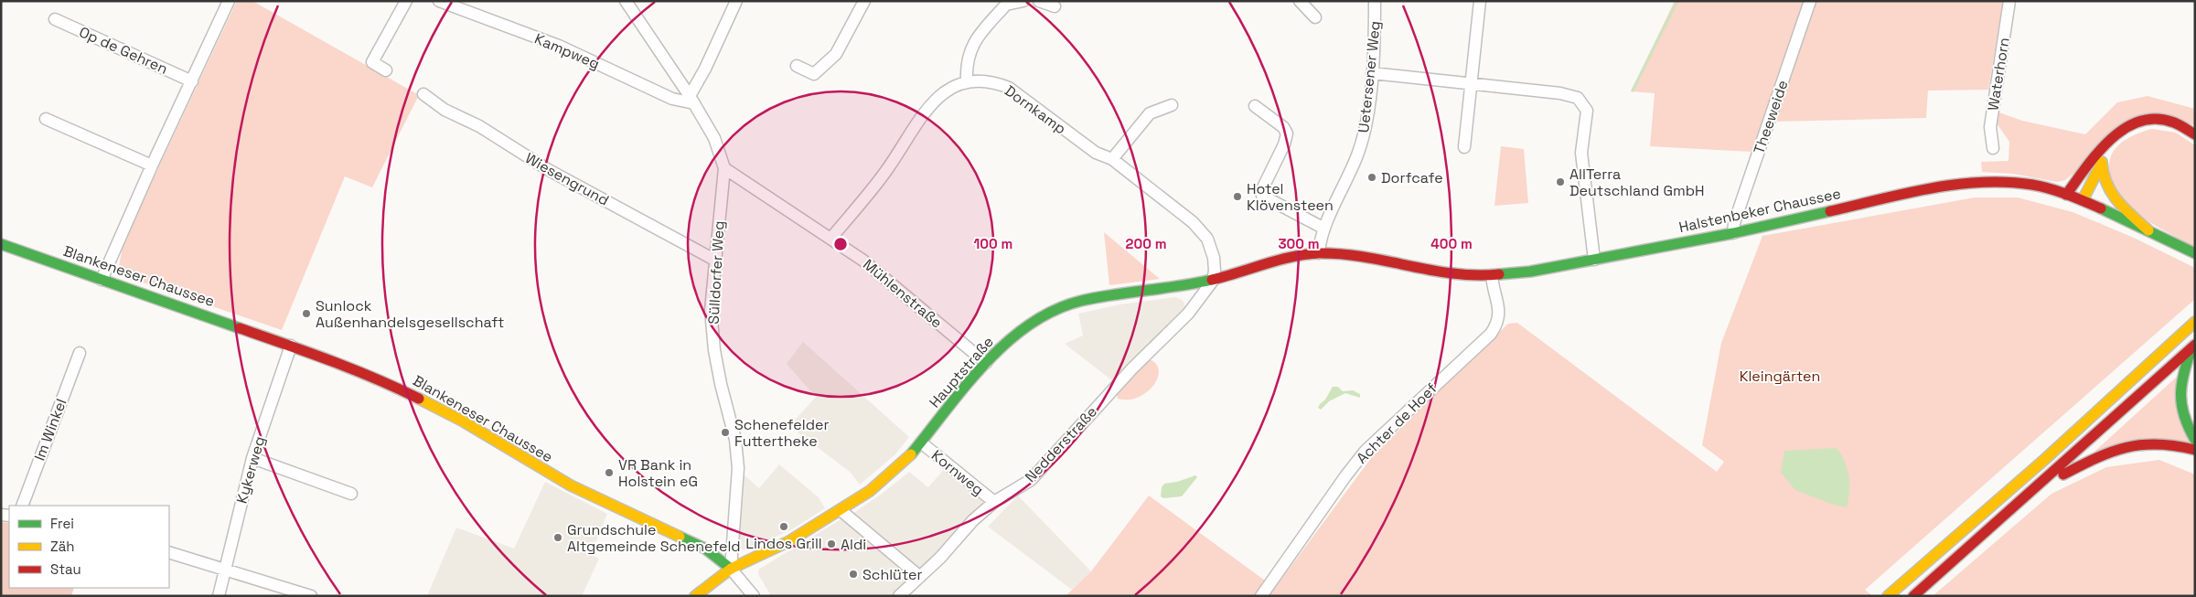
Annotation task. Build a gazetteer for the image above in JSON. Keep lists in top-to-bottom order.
{
  "streets": {
    "main road": ["Halstenbeker Chaussee", "Blankeneser Chaussee", "Hauptstraße"],
    "street": [
      "Op de Gehren",
      "Kampweg",
      "Waterhorn",
      "Uetersener Weg",
      "Dornkamp",
      "Theeweide",
      "Wiesengrund",
      "Sülldorfer Weg",
      "Mühlenstraße",
      "Achter de Hoef",
      "Im Winkel",
      "Nedderstraße",
      "Kykerweg",
      "Kornweg"
    ]
  },
  "crossings": [
    ["Kampweg", "Sülldorfer Weg"],
    ["Uetersener Weg", "Halstenbeker Chaussee"],
    ["Uetersener Weg", "Hauptstraße"],
    ["Dornkamp", "Hauptstraße"],
    ["Dornkamp", "Nedderstraße"],
    ["Theeweide", "Halstenbeker Chaussee"],
    ["Wiesengrund", "Sülldorfer Weg"],
    ["Halstenbeker Chaussee", "Hauptstraße"],
    ["Halstenbeker Chaussee", "Achter de Hoef"],
    ["Sülldorfer Weg", "Blankeneser Chaussee"],
    ["Sülldorfer Weg", "Mühlenstraße"],
    ["Sülldorfer Weg", "Hauptstraße"],
    ["Blankeneser Chaussee", "Hauptstraße"],
    ["Blankeneser Chaussee", "Kykerweg"],
    ["Mühlenstraße", "Hauptstraße"],
    ["Hauptstraße", "Nedderstraße"],
    ["Hauptstraße", "Kornweg"],
    ["Nedderstraße", "Kornweg"]
  ],
  "parks": ["Kleingärten"],
  "places": [
    "Dorfcafe",
    "AllTerra Deutschland GmbH",
    "Hotel Klövensteen",
    "Sunlock Außenhandelsgesellschaft",
    "Schenefelder Futtertheke",
    "VR Bank in Holstein eG",
    "Lindos Grill",
    "Grundschule Altgemeinde Schenefeld",
    "Aldi",
    "Schlüter"
  ],
  "legend": ["Frei", "Zäh", "Stau"],
  "rings": [
    "100 m",
    "200 m",
    "300 m",
    "400 m"
  ]
}
